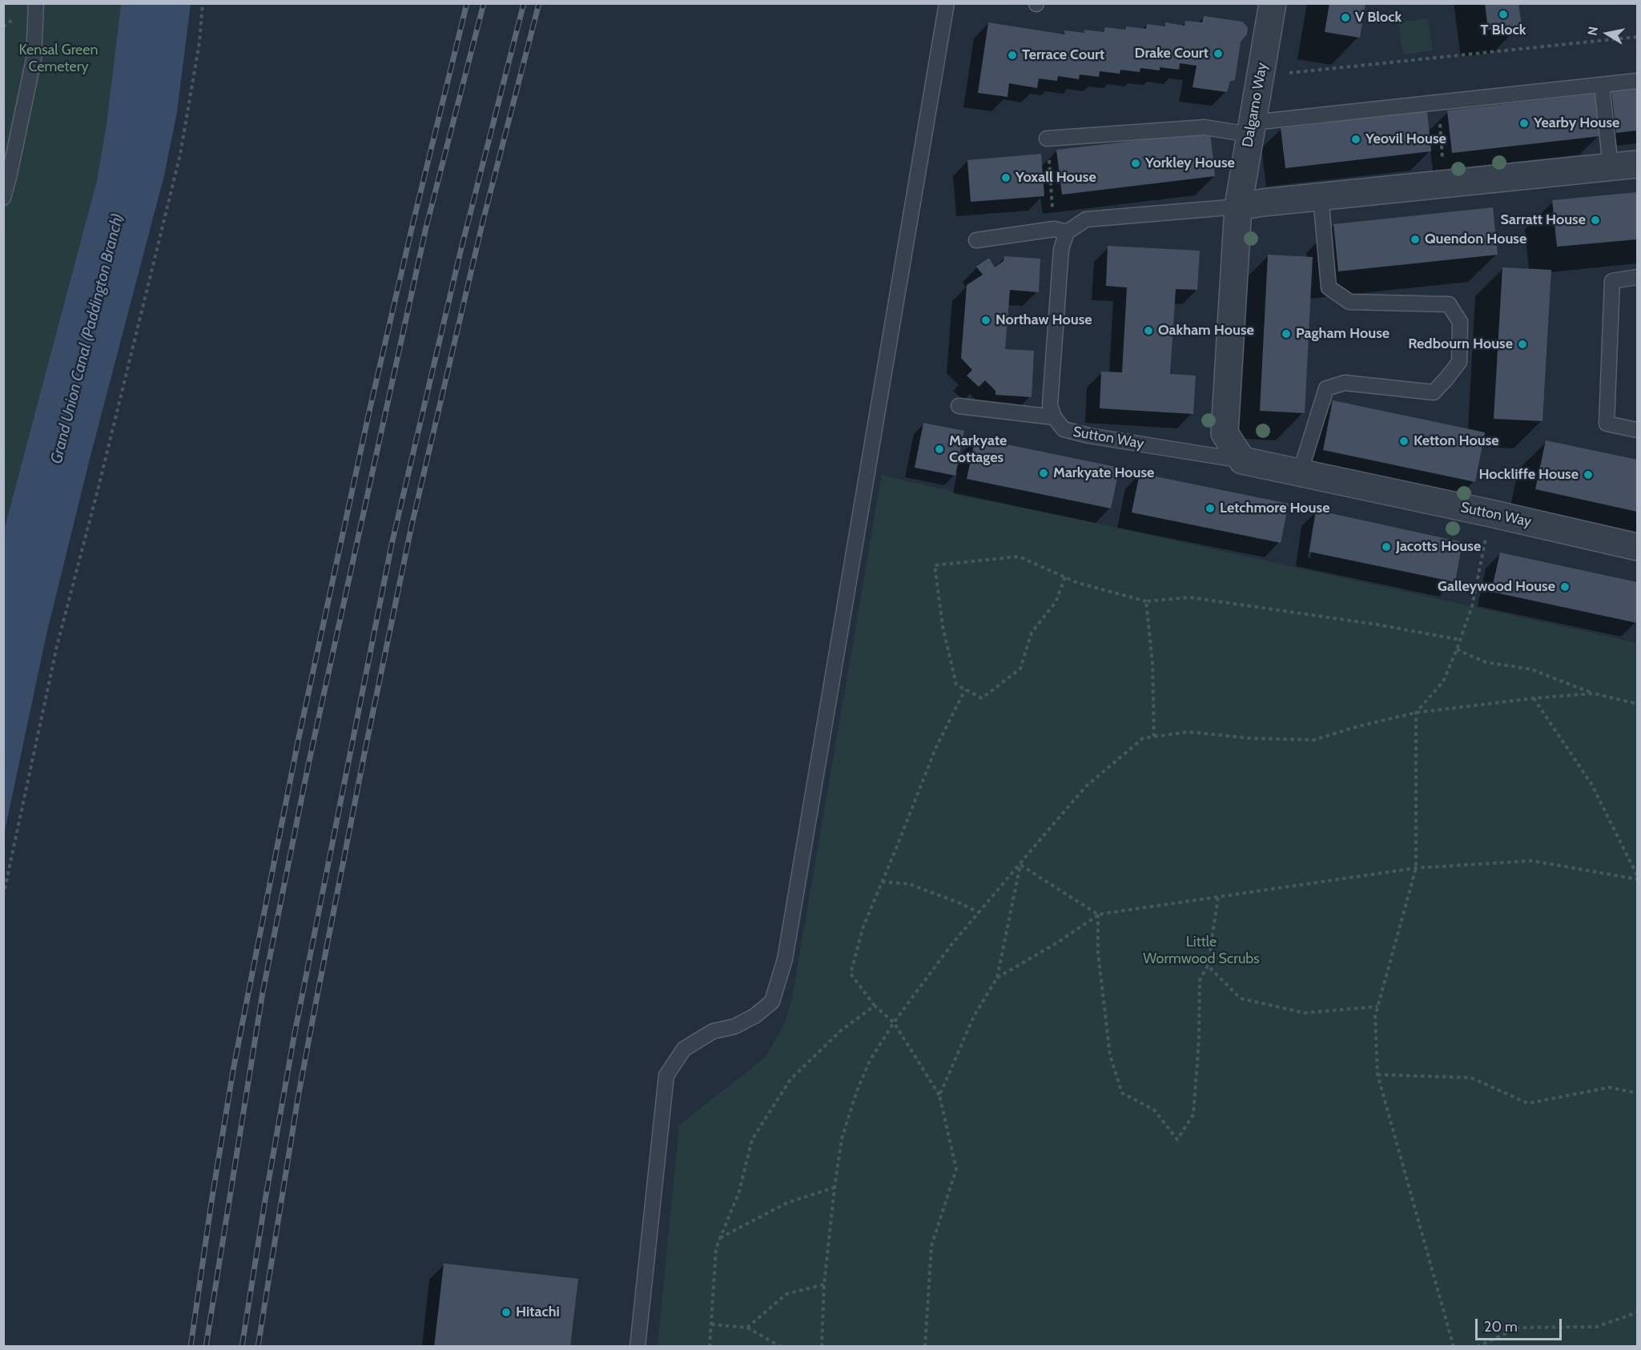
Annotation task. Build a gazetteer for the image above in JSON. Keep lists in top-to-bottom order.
{
  "streets": {
    "street": ["Dalgarno Way", "Sutton Way"]
  },
  "water": ["Grand Union Canal (Paddington Branch)"],
  "parks": ["Kensal Green Cemetery", "Little Wormwood Scrubs"],
  "places": [
    "T Block",
    "V Block",
    "Drake Court",
    "Terrace Court",
    "Yearby House",
    "Yeovil House",
    "Yorkley House",
    "Yoxall House",
    "Sarratt House",
    "Quendon House",
    "Northaw House",
    "Oakham House",
    "Pagham House",
    "Redbourn House",
    "Ketton House",
    "Markyate Cottages",
    "Markyate House",
    "Hockliffe House",
    "Letchmore House",
    "Jacotts House",
    "Galleywood House",
    "Hitachi"
  ],
  "scale_bar": "20 m",
  "north": "left"
}
